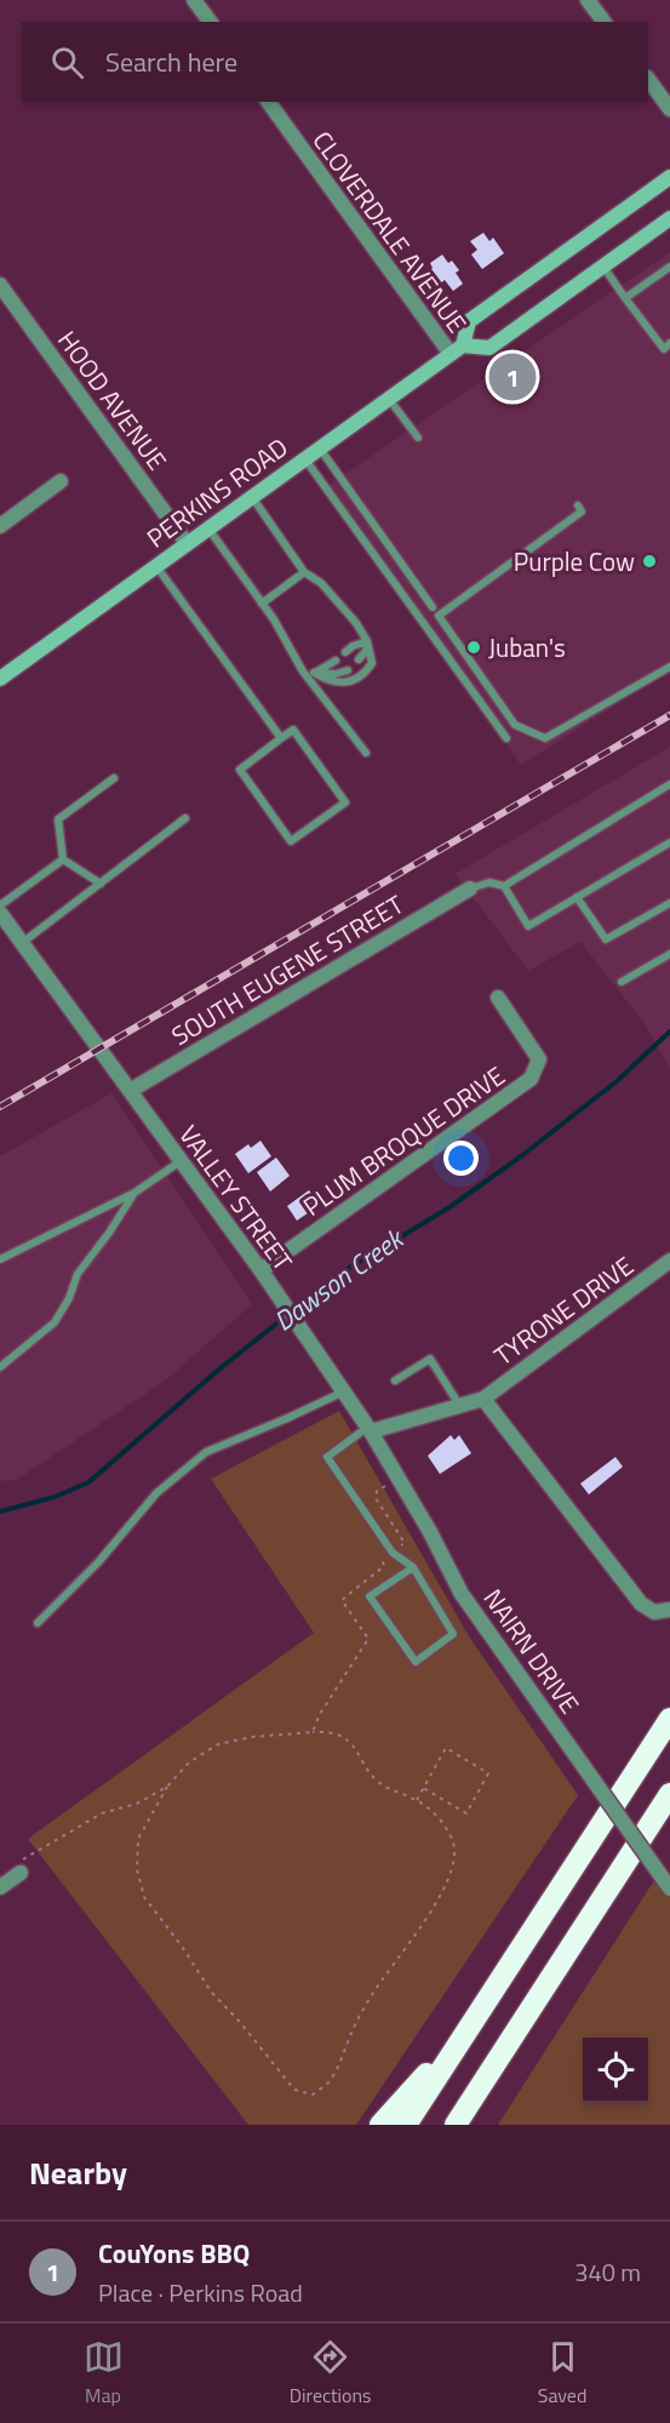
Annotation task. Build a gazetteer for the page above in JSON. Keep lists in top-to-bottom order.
{
  "streets": {
    "main road": ["PERKINS ROAD"],
    "street": [
      "CLOVERDALE AVENUE",
      "HOOD AVENUE",
      "SOUTH EUGENE STREET",
      "PLUM BROQUE DRIVE",
      "VALLEY STREET",
      "TYRONE DRIVE",
      "NAIRN DRIVE"
    ]
  },
  "crossings": [
    ["CLOVERDALE AVENUE", "PERKINS ROAD"],
    ["HOOD AVENUE", "PERKINS ROAD"],
    ["SOUTH EUGENE STREET", "VALLEY STREET"],
    ["PLUM BROQUE DRIVE", "VALLEY STREET"],
    ["VALLEY STREET", "NAIRN DRIVE"]
  ],
  "water": ["Dawson Creek"],
  "places": ["Purple Cow", "Juban's"],
  "page": {
    "search": "Search here",
    "pins": "1",
    "heading": "Nearby",
    "list": [
      {
        "mark": "1",
        "name": "CouYons BBQ",
        "note": "Place · Perkins Road",
        "value": "340 m"
      }
    ],
    "nav": ["Map", "Directions", "Saved"]
  }
}
